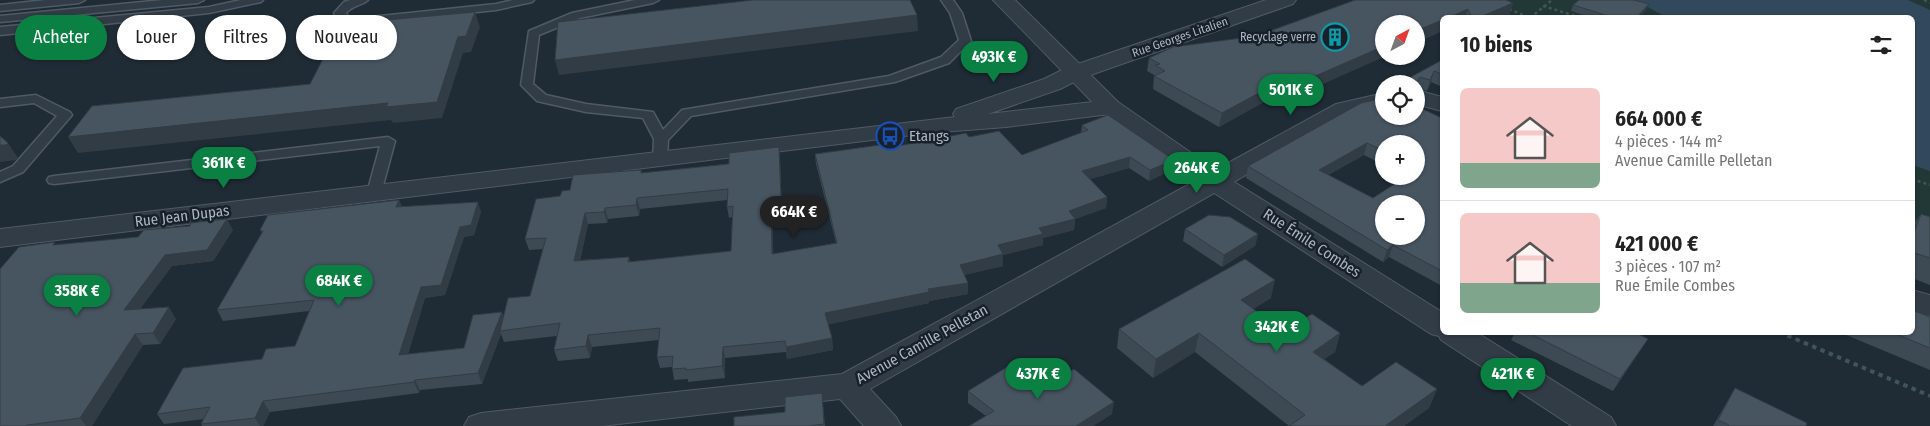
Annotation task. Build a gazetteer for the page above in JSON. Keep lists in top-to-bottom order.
{
  "streets": {
    "street": [
      "Rue Georges Litalien",
      "Rue Jean Dupas",
      "Rue Émile Combes",
      "Avenue Camille Pelletan"
    ]
  },
  "crossings": [
    ["Rue Georges Litalien", "Rue Jean Dupas"],
    ["Rue Georges Litalien", "Rue Émile Combes"],
    ["Rue Émile Combes", "Avenue Camille Pelletan"]
  ],
  "places": {
    "building": ["Recyclage verre"],
    "bus stop": ["Etangs"]
  },
  "north": "top right",
  "page": {
    "map_buttons": ["+", "−"],
    "chip": [
      "Acheter",
      "Louer",
      "Filtres",
      "Nouveau"
    ],
    "heading": "10 biens",
    "price": [
      "493K €",
      "501K €",
      "361K €",
      "264K €",
      "664K €",
      "684K €",
      "358K €",
      "342K €",
      "437K €",
      "421K €"
    ],
    "list": [
      {
        "name": "664 000 €",
        "note": "4 pièces · 144 m² · Avenue Camille Pelletan"
      },
      {
        "name": "421 000 €",
        "note": "3 pièces · 107 m² · Rue Émile Combes"
      }
    ]
  }
}
